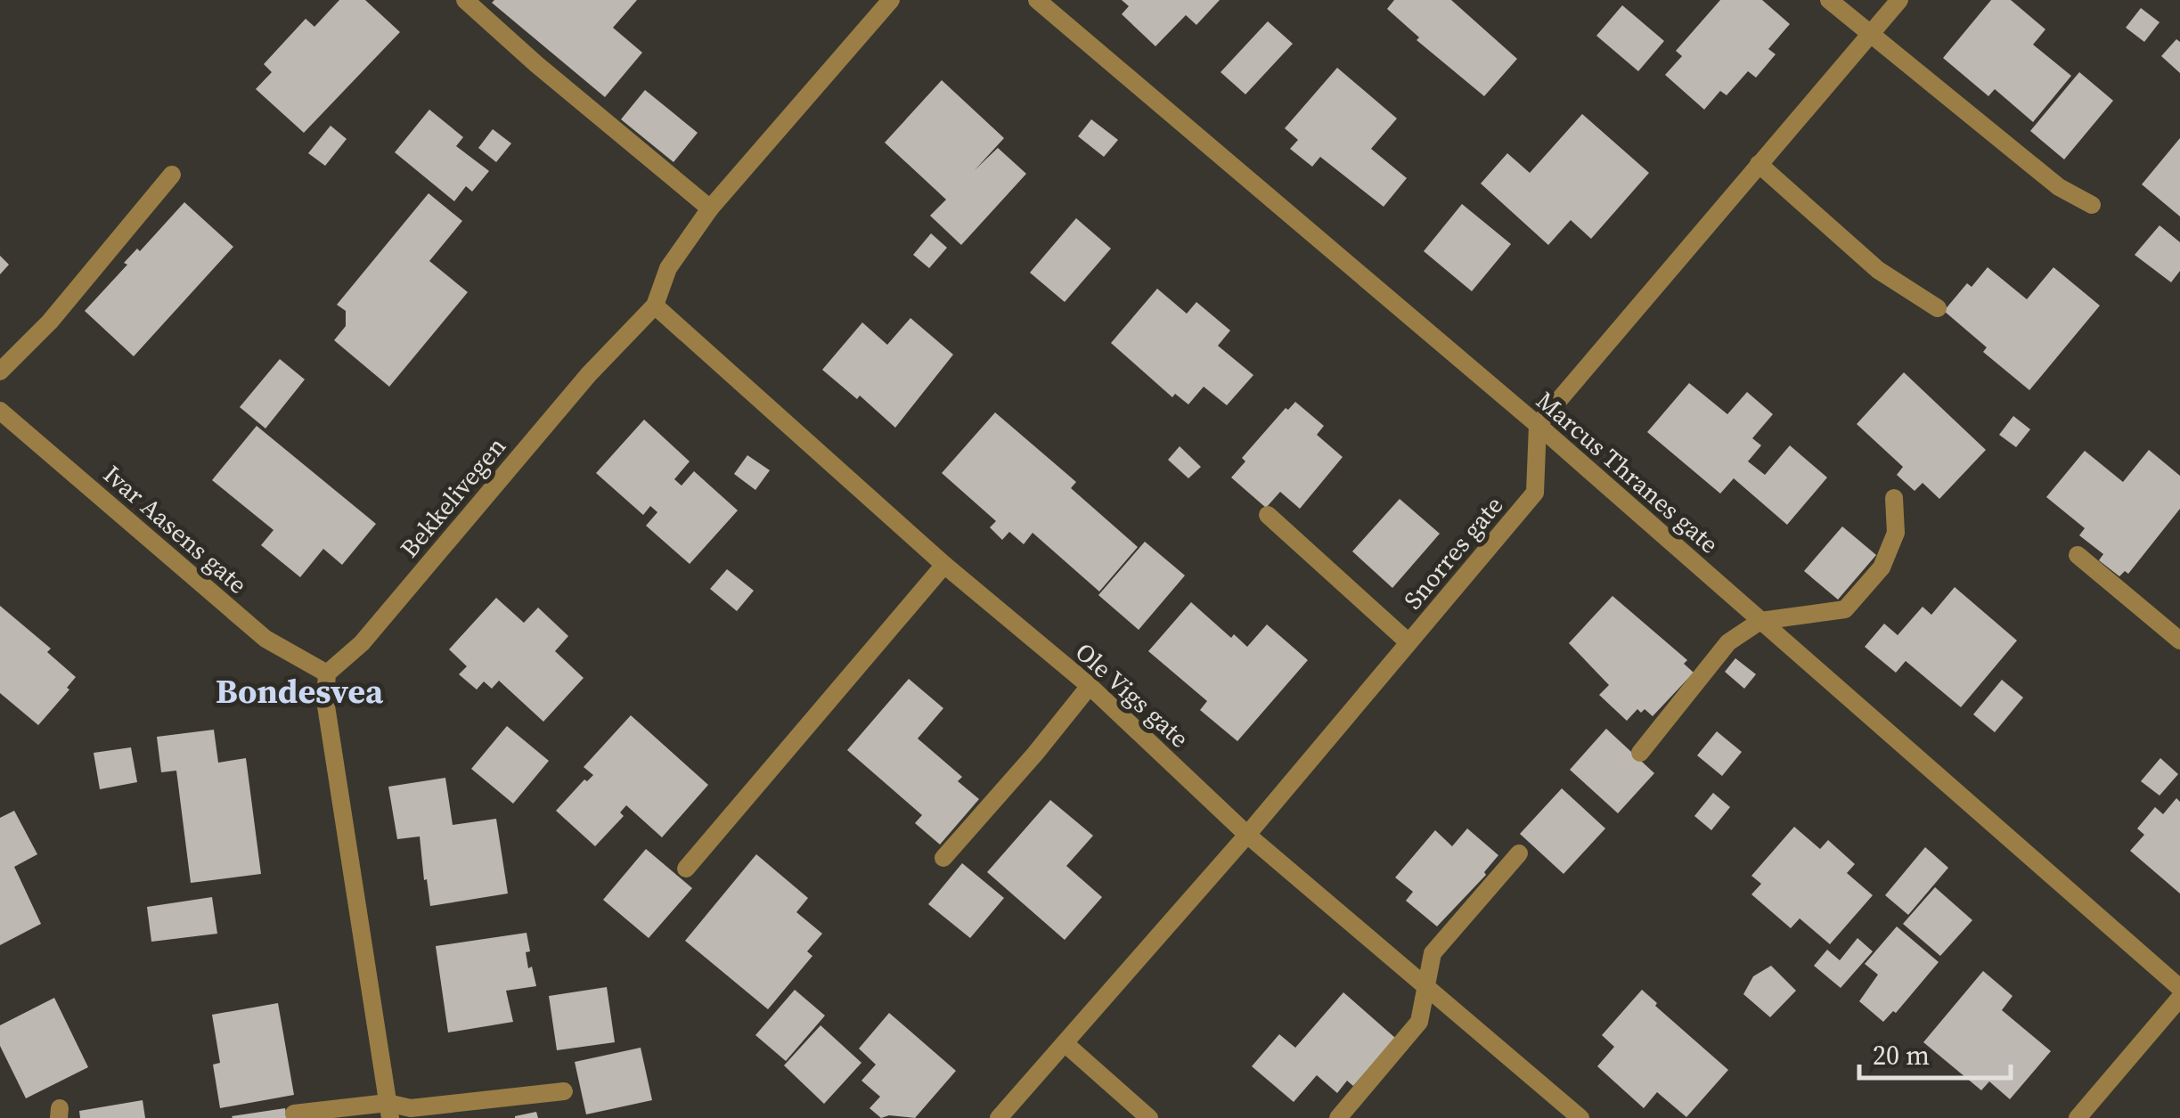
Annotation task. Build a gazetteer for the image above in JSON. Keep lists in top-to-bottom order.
{
  "streets": {
    "street": [
      "Marcus Thranes gate",
      "Bekkelivegen",
      "Ivar Aasens gate",
      "Snorres gate",
      "Ole Vigs gate"
    ]
  },
  "crossings": [
    ["Marcus Thranes gate", "Snorres gate"],
    ["Bekkelivegen", "Ivar Aasens gate"],
    ["Bekkelivegen", "Ole Vigs gate"],
    ["Snorres gate", "Ole Vigs gate"]
  ],
  "districts": ["Bondesvea"],
  "scale_bar": "20 m"
}
